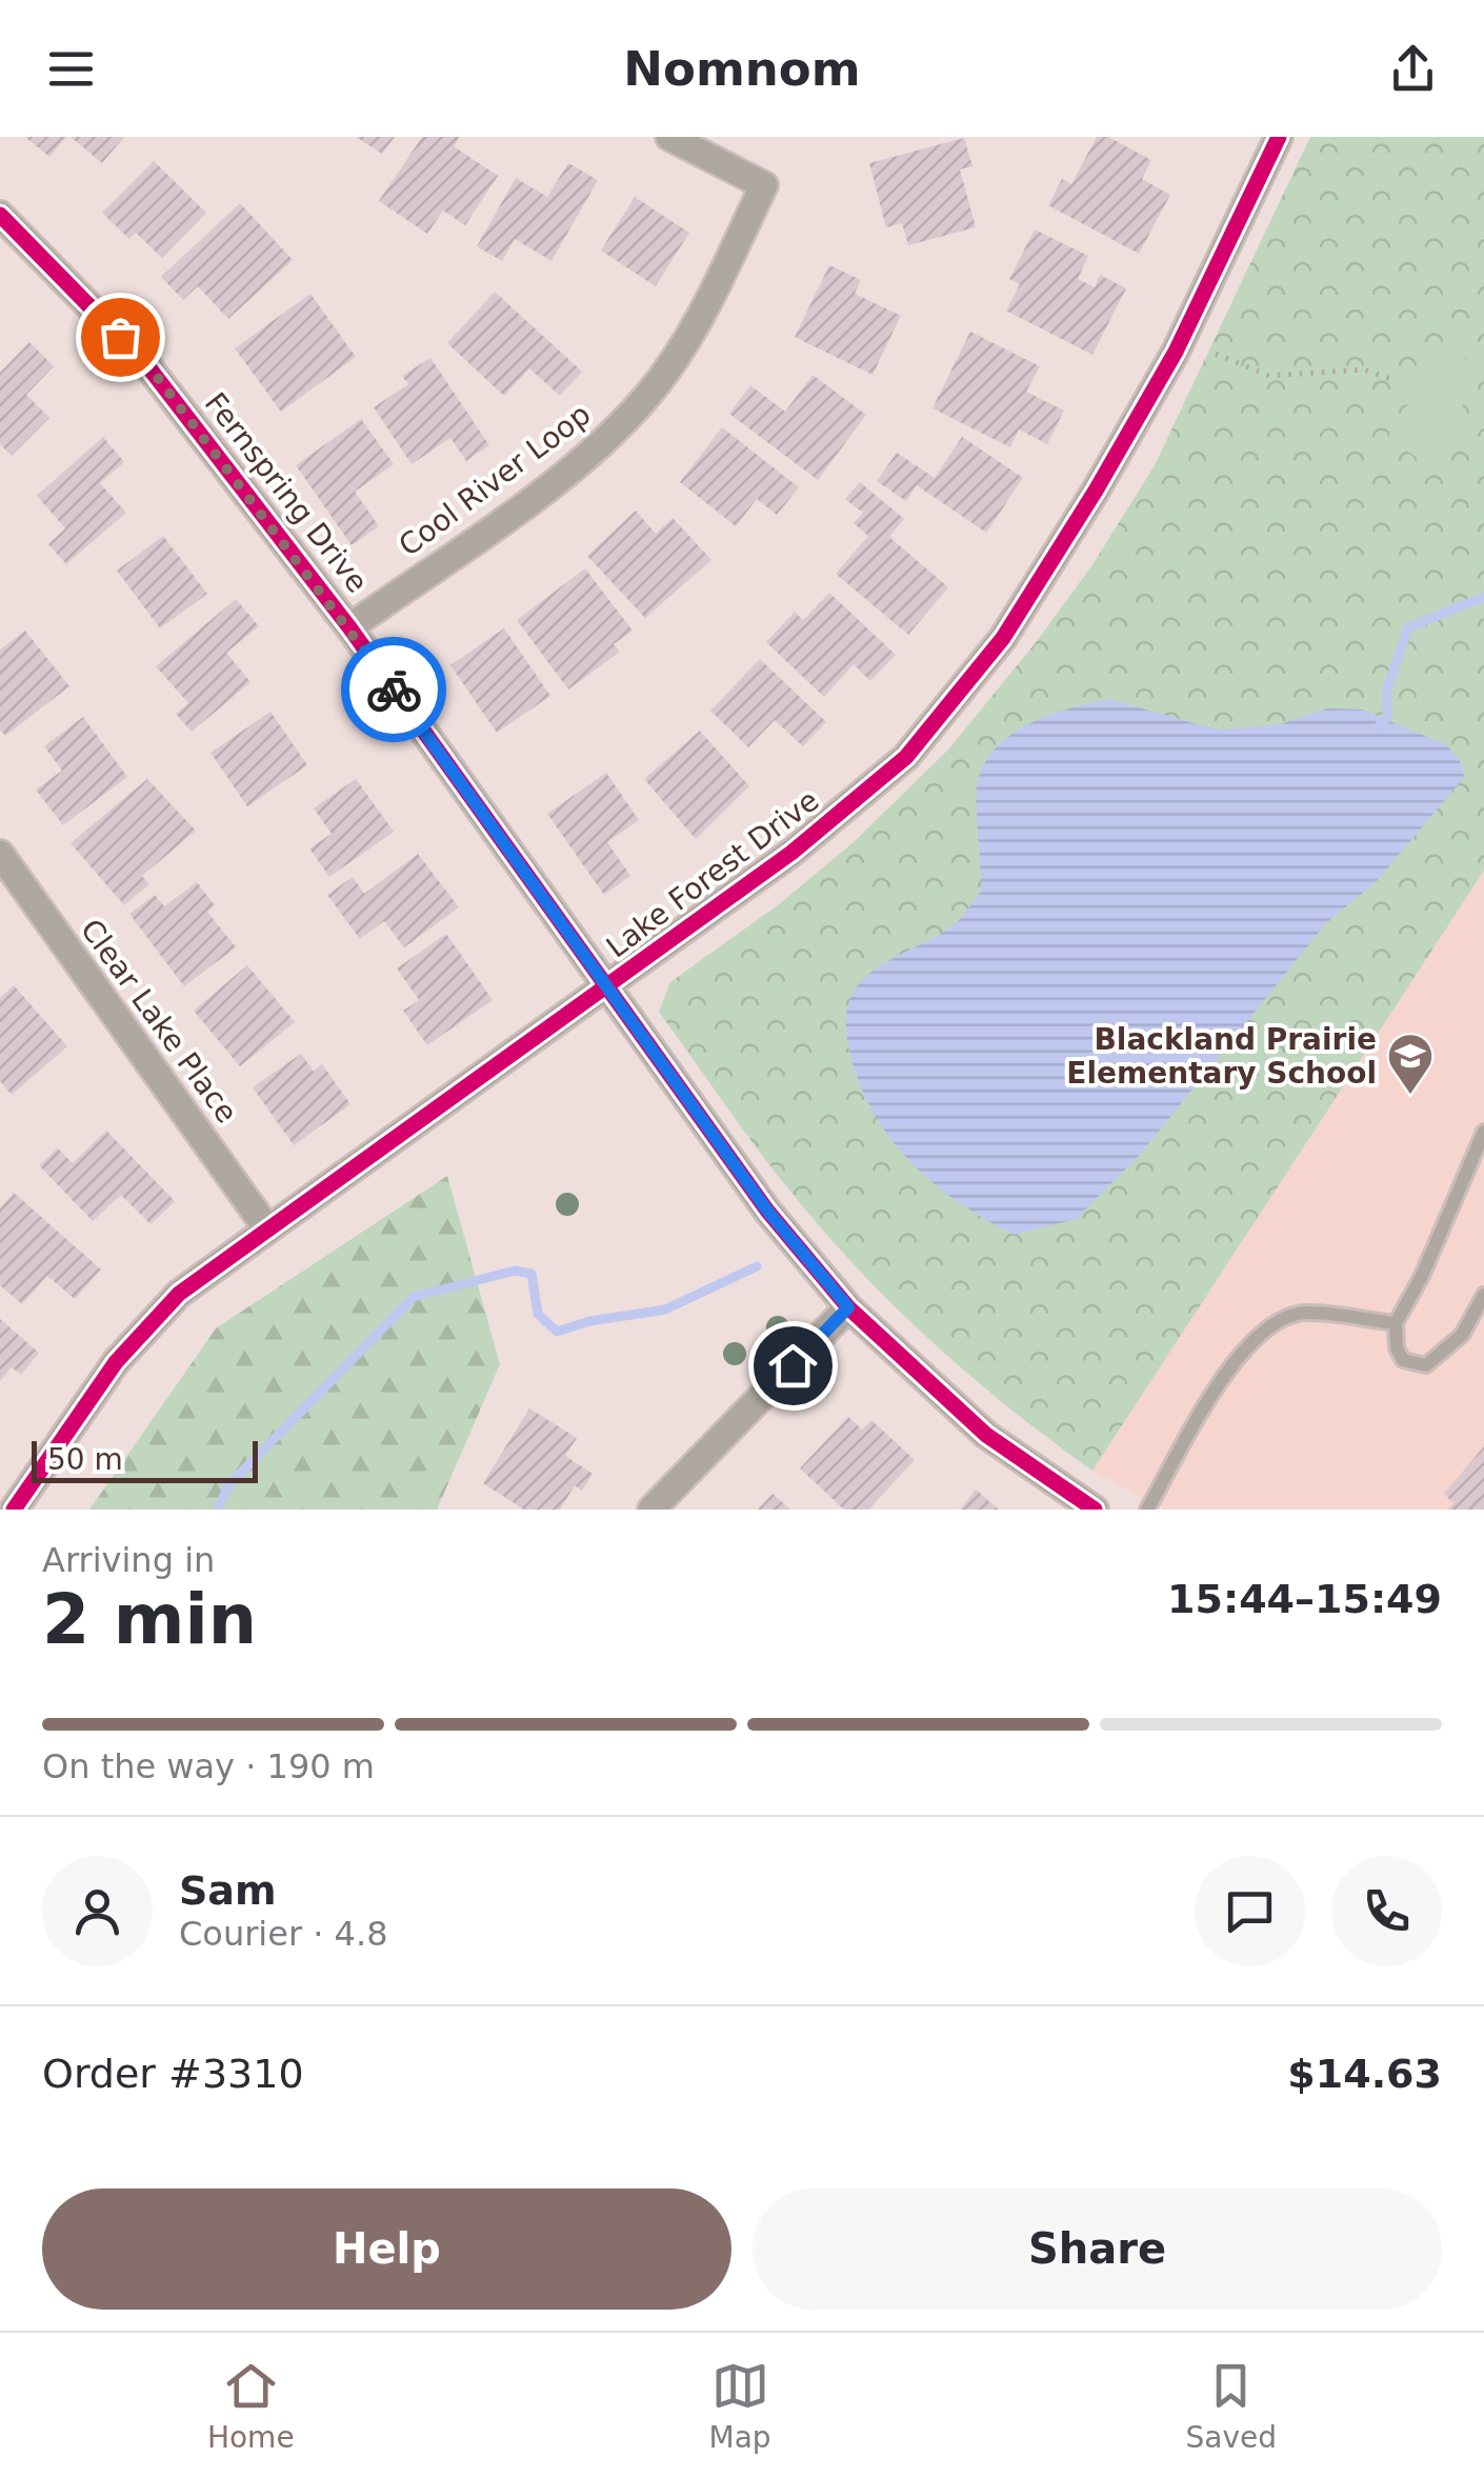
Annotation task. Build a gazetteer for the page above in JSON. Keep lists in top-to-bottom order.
{
  "streets": {
    "street": [
      "Cool River Loop",
      "Fernspring Drive",
      "Lake Forest Drive",
      "Clear Lake Place"
    ]
  },
  "crossings": [
    ["Cool River Loop", "Fernspring Drive"],
    ["Fernspring Drive", "Lake Forest Drive"],
    ["Lake Forest Drive", "Clear Lake Place"]
  ],
  "places": {
    "school or university": ["Blackland Prairie Elementary School"]
  },
  "scale_bar": "50 m",
  "page": {
    "header": "Nomnom",
    "scale": "50 m",
    "heading": ["2 min", "Arriving in", "15:44–15:49"],
    "panel": [
      "Sam",
      "Courier · 4.8",
      "Order #3310",
      "$14.63"
    ],
    "bar": "On the way · 190 m",
    "buttons": ["Help", "Share"],
    "tabs": ["Home", "Map", "Saved"]
  }
}
